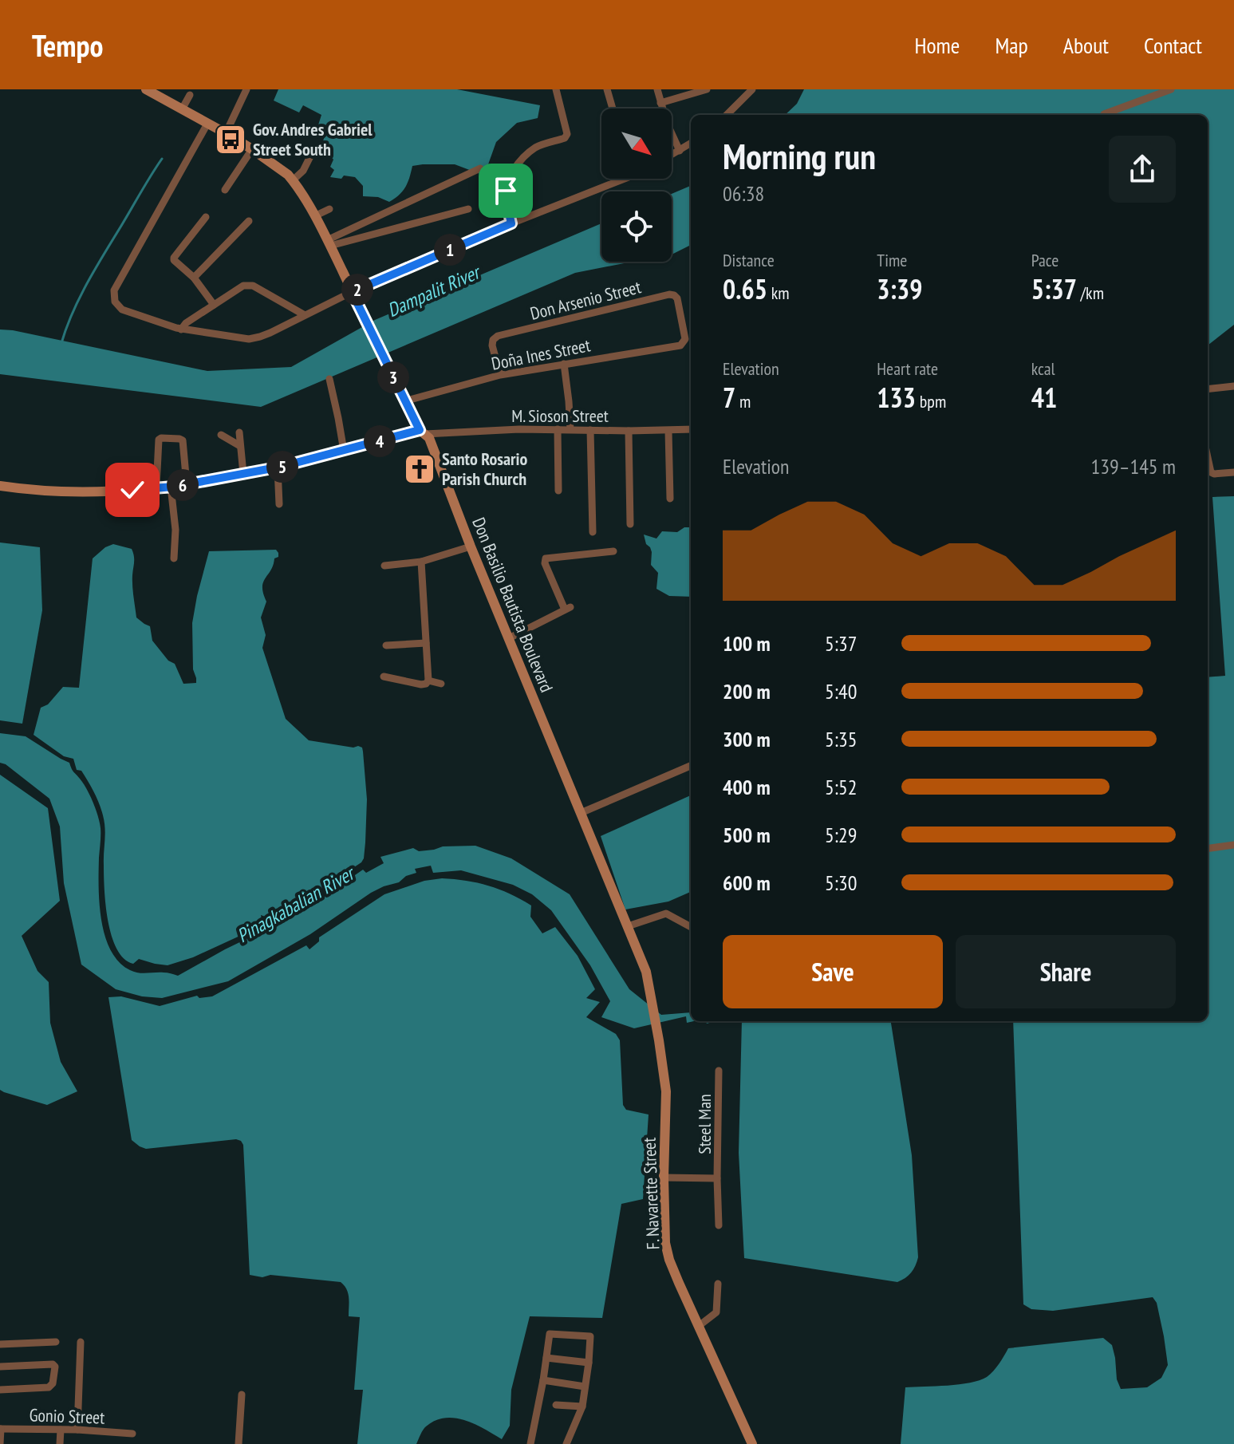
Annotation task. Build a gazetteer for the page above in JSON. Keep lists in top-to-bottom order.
{
  "streets": {
    "main road": ["Don Basilio Bautista Boulevard", "F. Navarette Street"],
    "street": [
      "Don Arsenio Street",
      "Doña Ines Street",
      "M. Sioson Street",
      "Steel Man",
      "Gonio Street"
    ]
  },
  "crossings": [
    ["Don Arsenio Street", "Doña Ines Street"],
    ["Doña Ines Street", "Don Basilio Bautista Boulevard"],
    ["M. Sioson Street", "Don Basilio Bautista Boulevard"],
    ["Don Basilio Bautista Boulevard", "F. Navarette Street"],
    ["Steel Man", "F. Navarette Street"]
  ],
  "water": ["Dampalit River", "Pinagkabalian River"],
  "places": {
    "bus stop": ["Gov. Andres Gabriel Street South"],
    "church": ["Santo Rosario Parish Church"]
  },
  "north": "bottom right",
  "page": {
    "header": "Tempo",
    "nav": [
      "Home",
      "Map",
      "About",
      "Contact"
    ],
    "heading": ["Morning run", "06:38"],
    "stats": [
      ["Distance", "0.65 km"],
      ["Time", "3:39"],
      ["Pace", "5:37 /km"],
      ["Elevation", "7 m"],
      ["Heart rate", "133 bpm"],
      ["kcal", "41"]
    ],
    "pins": [
      "1",
      "2",
      "3",
      "4",
      "5",
      "6"
    ],
    "chart": ["Elevation", "139–145 m"],
    "list": [
      {
        "name": "100 m",
        "note": "5:37"
      },
      {
        "name": "200 m",
        "note": "5:40"
      },
      {
        "name": "300 m",
        "note": "5:35"
      },
      {
        "name": "400 m",
        "note": "5:52"
      },
      {
        "name": "500 m",
        "note": "5:29"
      },
      {
        "name": "600 m",
        "note": "5:30"
      }
    ],
    "buttons": ["Save", "Share"]
  }
}
